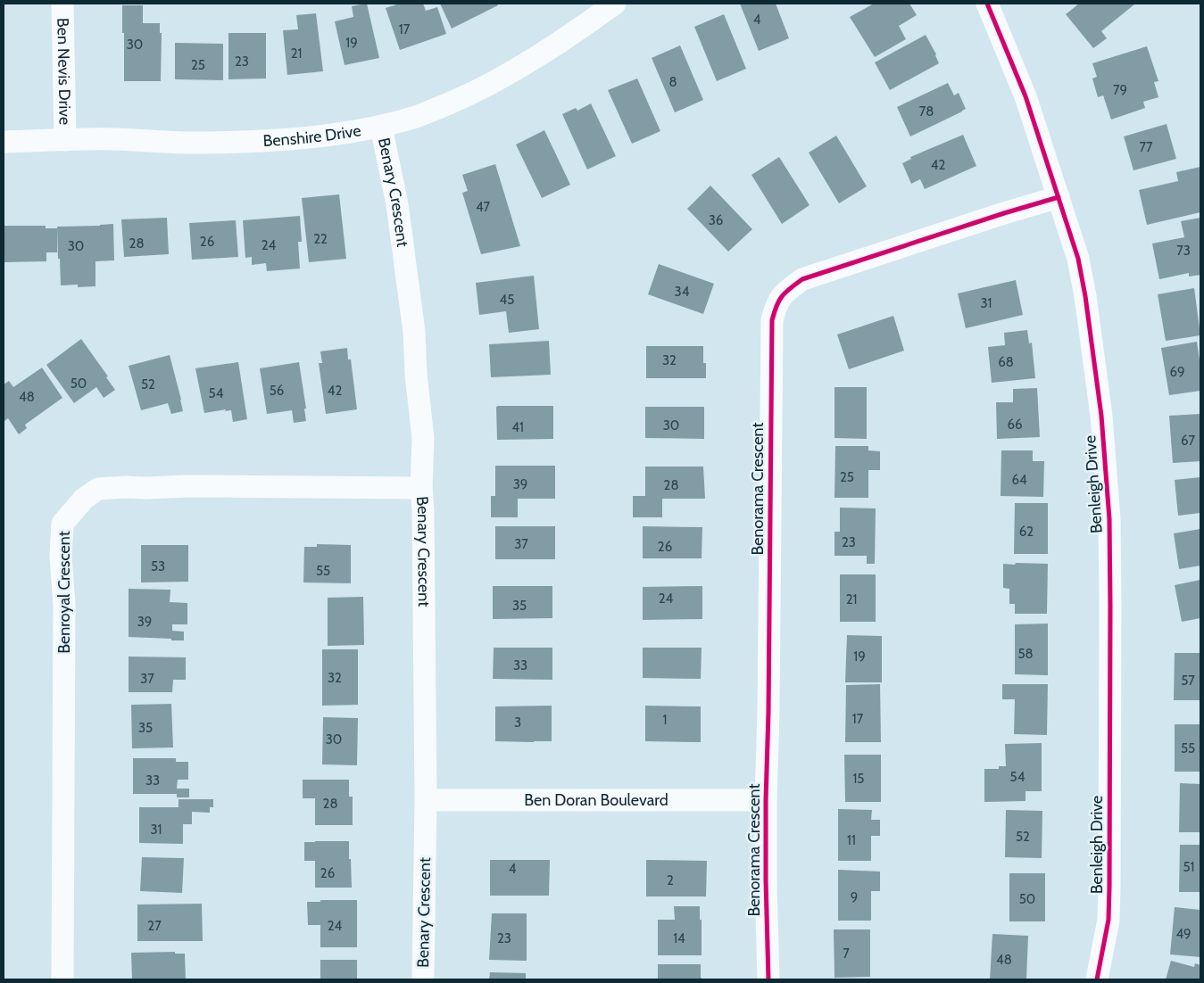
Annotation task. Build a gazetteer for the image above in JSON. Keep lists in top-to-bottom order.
{
  "streets": {
    "street": [
      "Ben Nevis Drive",
      "Benshire Drive",
      "Benary Crescent",
      "Benleigh Drive",
      "Benorama Crescent",
      "Benroyal Crescent",
      "Ben Doran Boulevard"
    ]
  },
  "crossings": [
    ["Ben Nevis Drive", "Benshire Drive"],
    ["Benshire Drive", "Benary Crescent"],
    ["Benary Crescent", "Benroyal Crescent"],
    ["Benary Crescent", "Ben Doran Boulevard"],
    ["Benleigh Drive", "Benorama Crescent"],
    ["Benorama Crescent", "Ben Doran Boulevard"]
  ],
  "house_numbers": [
    "4",
    "17",
    "19",
    "30",
    "21",
    "23",
    "25",
    "8",
    "79",
    "78",
    "77",
    "42",
    "47",
    "36",
    "22",
    "26",
    "28",
    "24",
    "30",
    "73",
    "34",
    "45",
    "31",
    "32",
    "68",
    "69",
    "50",
    "52",
    "56",
    "42",
    "54",
    "48",
    "66",
    "30",
    "41",
    "67",
    "25",
    "64",
    "39",
    "28",
    "62",
    "23",
    "37",
    "26",
    "53",
    "55",
    "24",
    "21",
    "35",
    "39",
    "58",
    "19",
    "33",
    "32",
    "37",
    "57",
    "17",
    "1",
    "3",
    "35",
    "30",
    "55",
    "54",
    "15",
    "33",
    "28",
    "31",
    "52",
    "11",
    "51",
    "4",
    "26",
    "2",
    "9",
    "50",
    "27",
    "24",
    "49",
    "23",
    "14",
    "7",
    "48"
  ]
}
